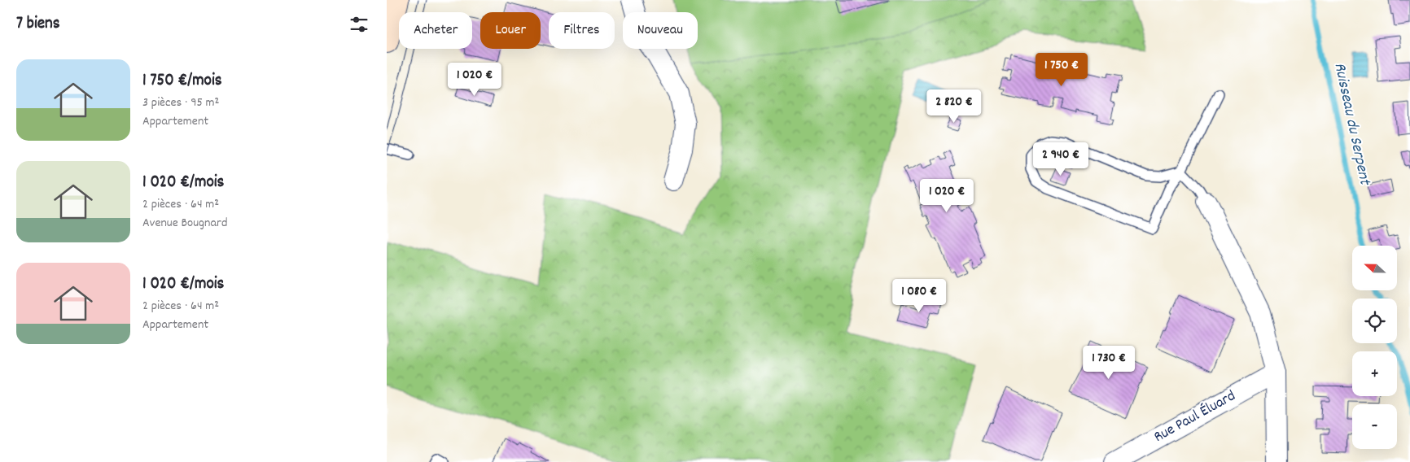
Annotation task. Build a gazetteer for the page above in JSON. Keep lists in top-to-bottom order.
{
  "streets": {
    "street": ["Rue Paul Éluard"]
  },
  "water": ["Ruisseau du Serpent"],
  "north": "left",
  "page": {
    "heading": "7 biens",
    "chip": [
      "Acheter",
      "Louer",
      "Filtres",
      "Nouveau"
    ],
    "list": [
      {
        "name": "1 750 €/mois",
        "note": "3 pièces · 95 m² · Appartement"
      },
      {
        "name": "1 020 €/mois",
        "note": "2 pièces · 64 m² · Avenue Bougnard"
      },
      {
        "name": "1 020 €/mois",
        "note": "2 pièces · 64 m² · Appartement"
      }
    ],
    "price": [
      "1 750 €",
      "1 020 €",
      "2 820 €",
      "2 940 €",
      "1 020 €",
      "1 080 €",
      "1 730 €"
    ],
    "map_buttons": ["+", "−"]
  }
}
